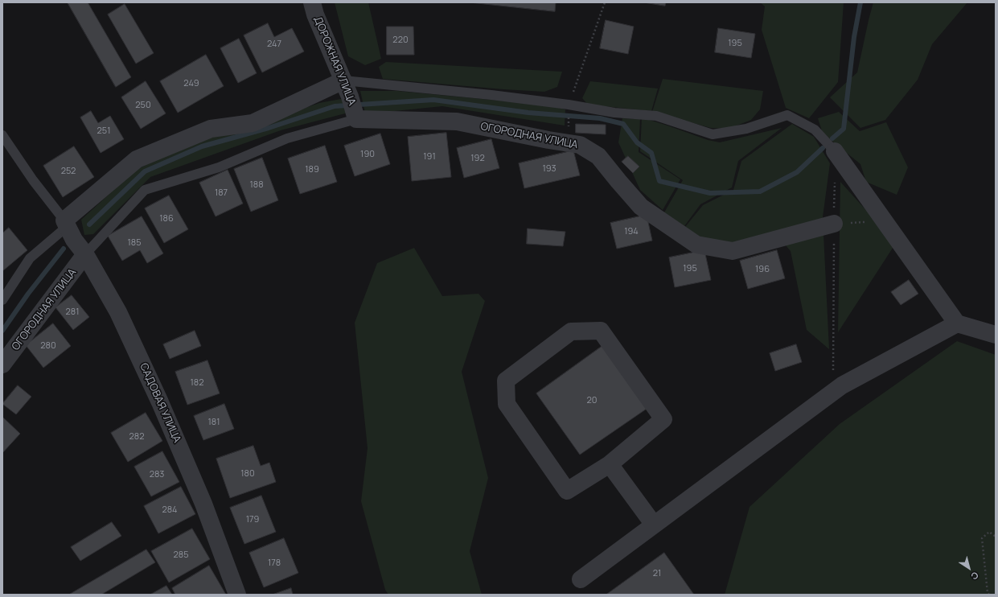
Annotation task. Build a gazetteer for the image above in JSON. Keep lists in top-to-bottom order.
{
  "streets": {
    "street": ["ДОРОЖНАЯ УЛИЦА", "ОГОРОДНАЯ УЛИЦА", "САДОВАЯ УЛИЦА"]
  },
  "crossings": [
    ["ДОРОЖНАЯ УЛИЦА", "ОГОРОДНАЯ УЛИЦА"],
    ["ОГОРОДНАЯ УЛИЦА", "САДОВАЯ УЛИЦА"]
  ],
  "house_numbers": [
    "220",
    "195",
    "247",
    "249",
    "250",
    "251",
    "190",
    "191",
    "192",
    "193",
    "189",
    "252",
    "188",
    "187",
    "186",
    "194",
    "185",
    "195",
    "196",
    "281",
    "280",
    "182",
    "20",
    "181",
    "282",
    "180",
    "283",
    "284",
    "179",
    "285",
    "178",
    "21"
  ],
  "north": "bottom right"
}
